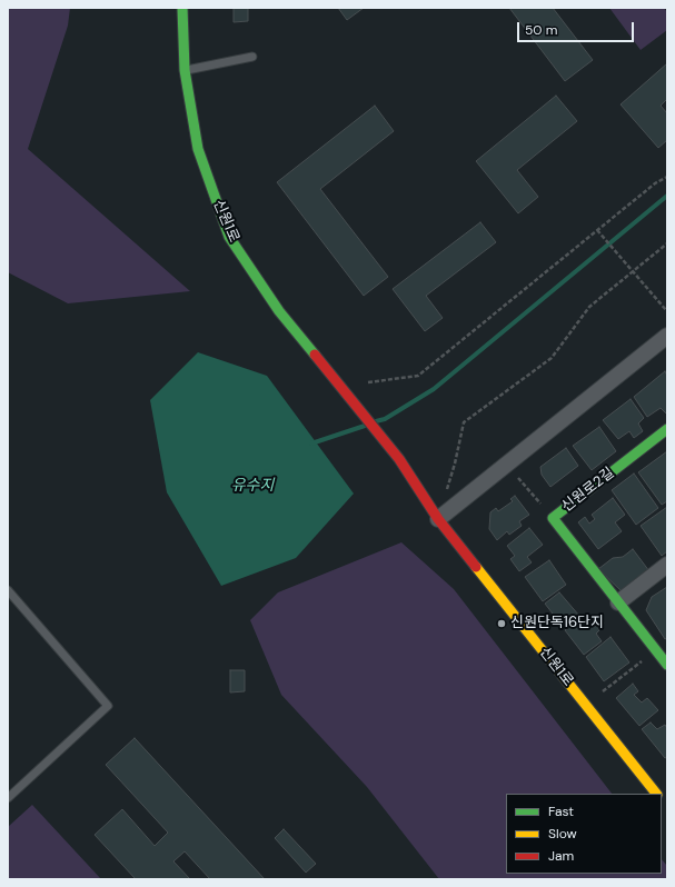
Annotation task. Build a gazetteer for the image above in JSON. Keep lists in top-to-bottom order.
{
  "streets": {
    "street": ["신원1로", "신원로2길"]
  },
  "water": ["유수지"],
  "places": ["신원단독16단지"],
  "legend": ["Fast", "Slow", "Jam"],
  "scale_bar": "50 m"
}
